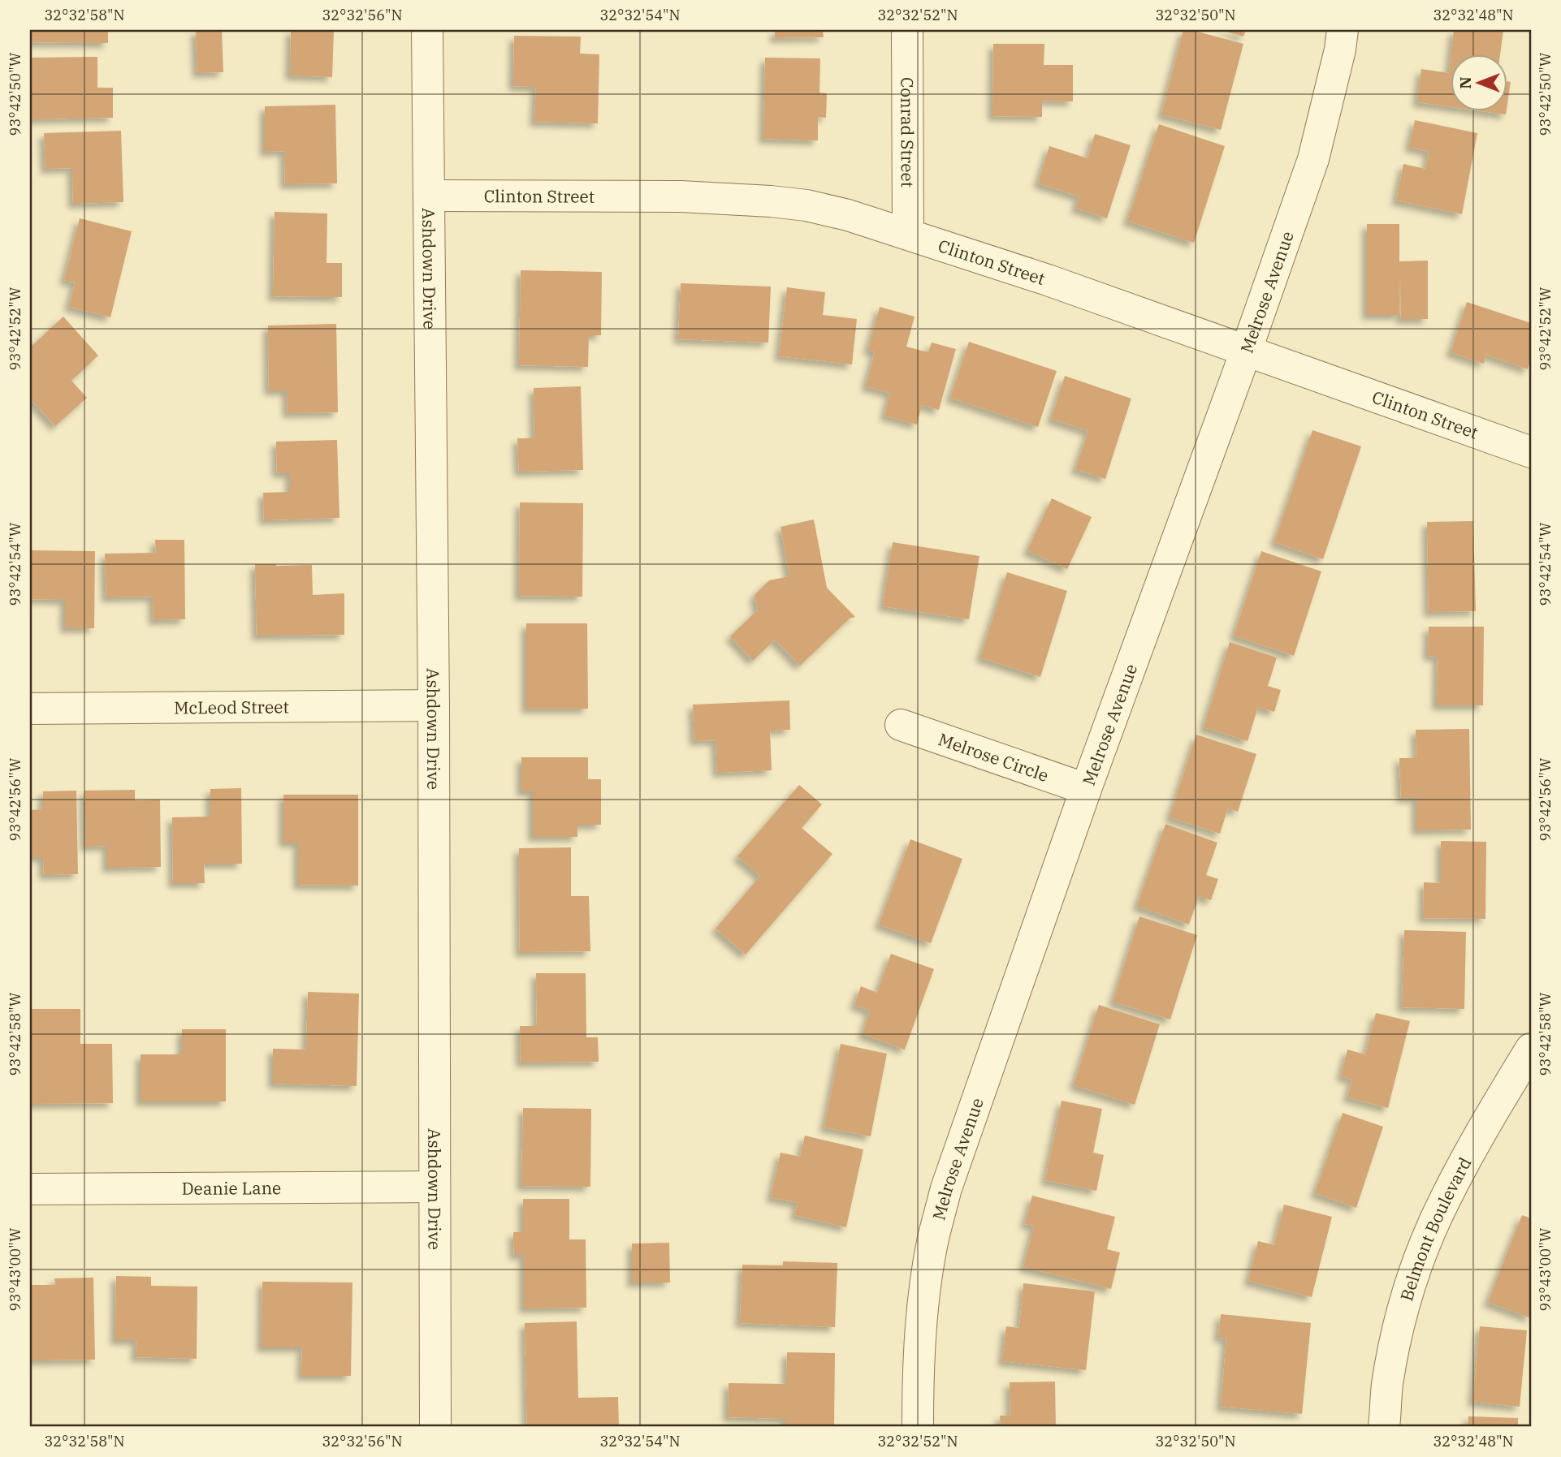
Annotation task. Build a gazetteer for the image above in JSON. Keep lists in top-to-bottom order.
{
  "streets": {
    "street": [
      "Conrad Street",
      "Clinton Street",
      "Ashdown Drive",
      "Melrose Avenue",
      "McLeod Street",
      "Melrose Circle",
      "Deanie Lane",
      "Belmont Boulevard"
    ]
  },
  "crossings": [
    ["Conrad Street", "Clinton Street"],
    ["Clinton Street", "Ashdown Drive"],
    ["Clinton Street", "Melrose Avenue"],
    ["Ashdown Drive", "McLeod Street"],
    ["Ashdown Drive", "Deanie Lane"],
    ["Melrose Avenue", "Melrose Circle"]
  ],
  "north": "left",
  "coordinates": [
    "32°32'58\"N",
    "32°32'56\"N",
    "32°32'54\"N",
    "32°32'52\"N",
    "32°32'50\"N",
    "32°32'48\"N",
    "93°42'50\"W",
    "93°42'52\"W",
    "93°42'54\"W",
    "93°42'56\"W",
    "93°42'58\"W",
    "93°43'00\"W"
  ]
}
